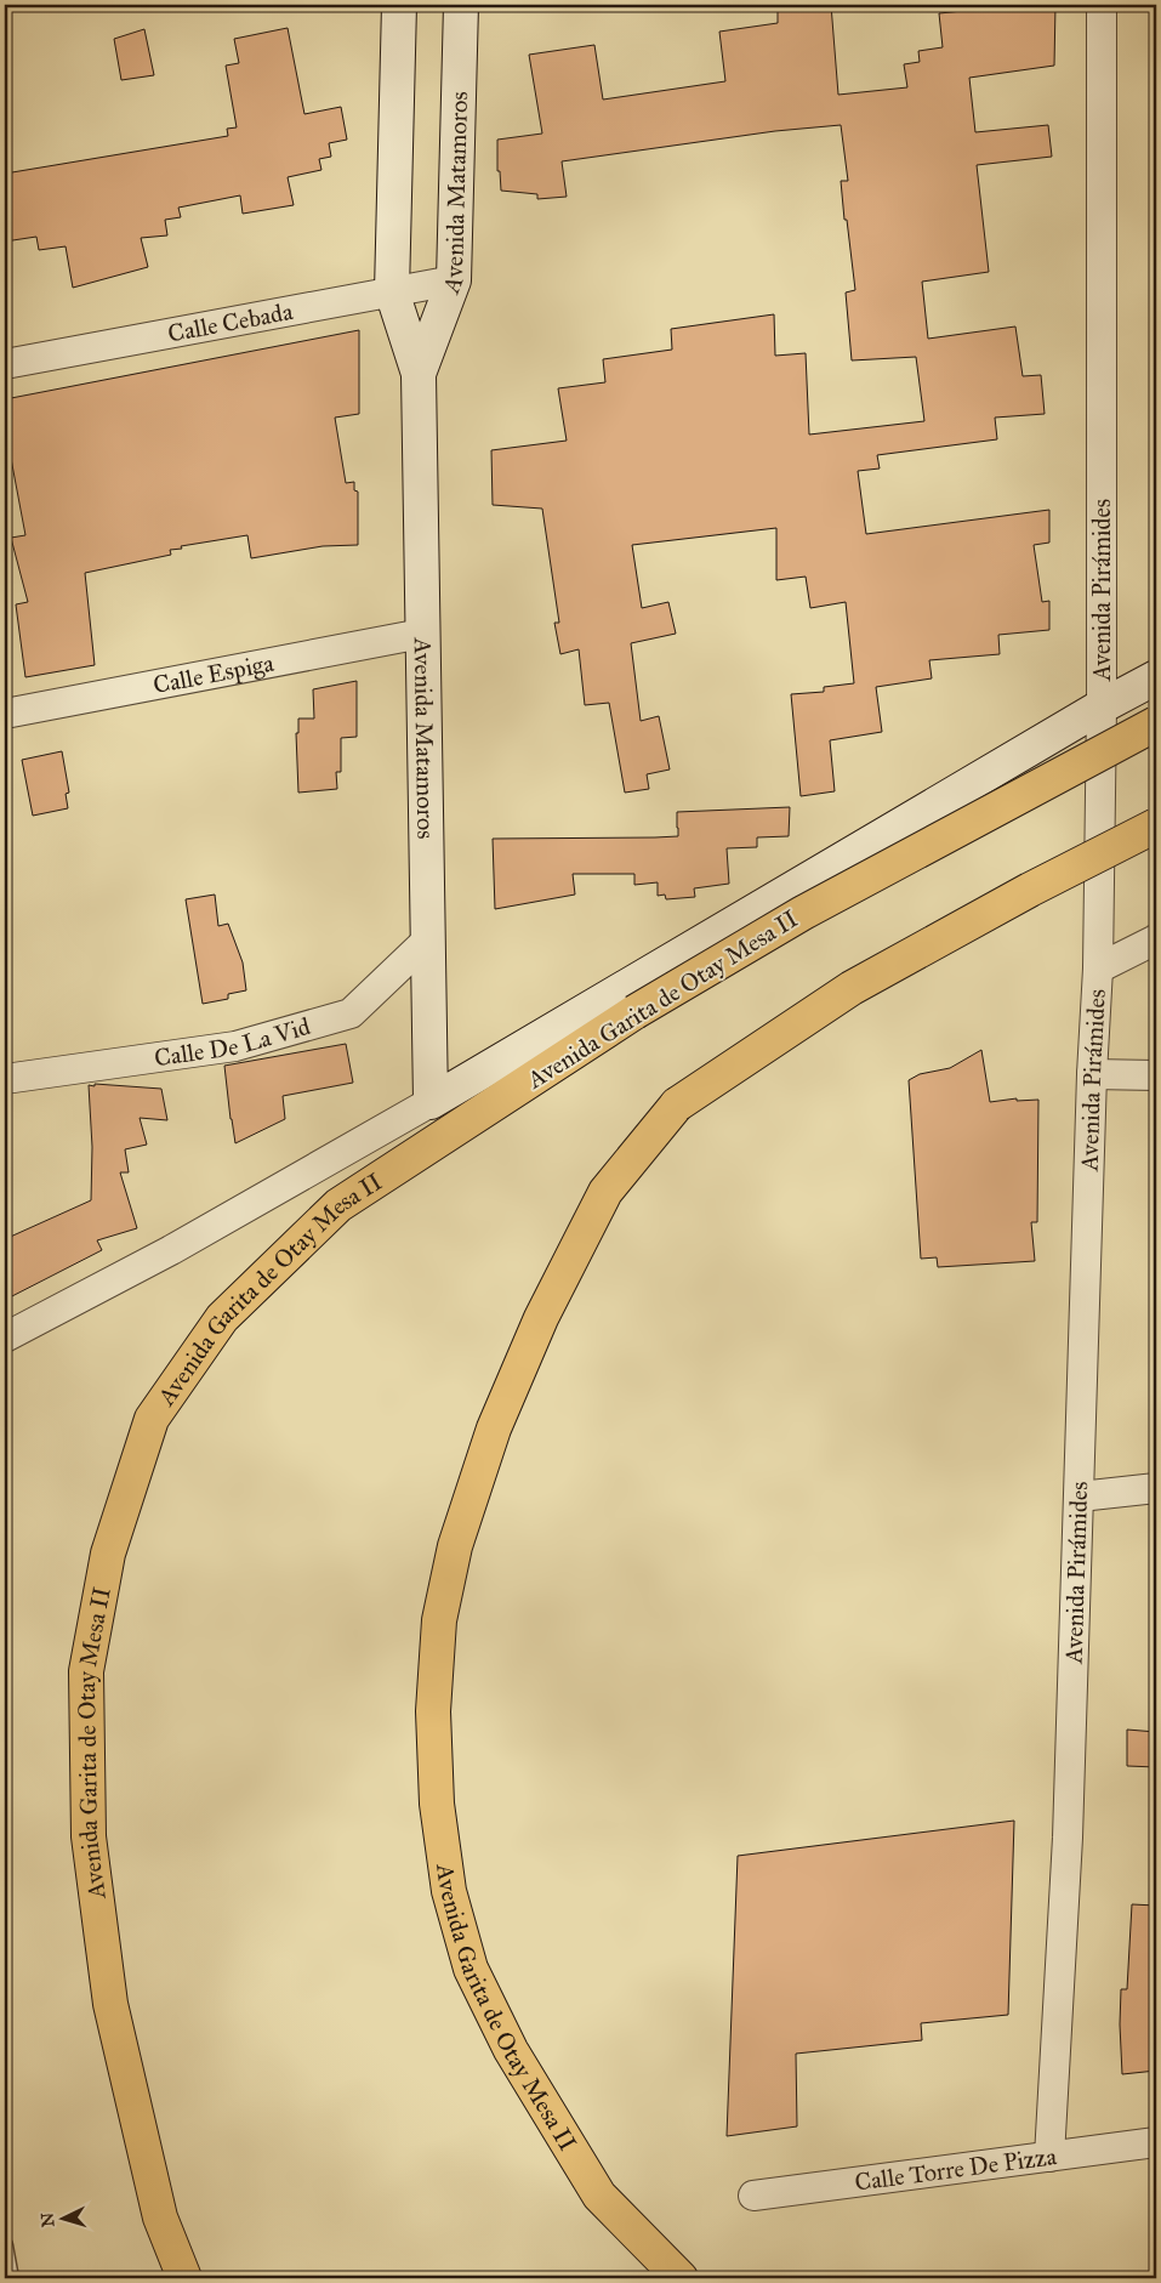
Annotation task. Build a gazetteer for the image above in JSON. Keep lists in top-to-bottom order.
{
  "streets": {
    "highway": ["Avenida Garita de Otay Mesa II"],
    "street": [
      "Avenida Matamoros",
      "Calle Cebada",
      "Avenida Pirámides",
      "Calle Espiga",
      "Calle De La Vid",
      "Calle Torre De Pizza"
    ]
  },
  "crossings": [
    ["Avenida Matamoros", "Calle Cebada"],
    ["Avenida Matamoros", "Calle Espiga"],
    ["Avenida Matamoros", "Calle De La Vid"],
    ["Avenida Pirámides", "Calle Torre De Pizza"]
  ],
  "north": "left"
}
